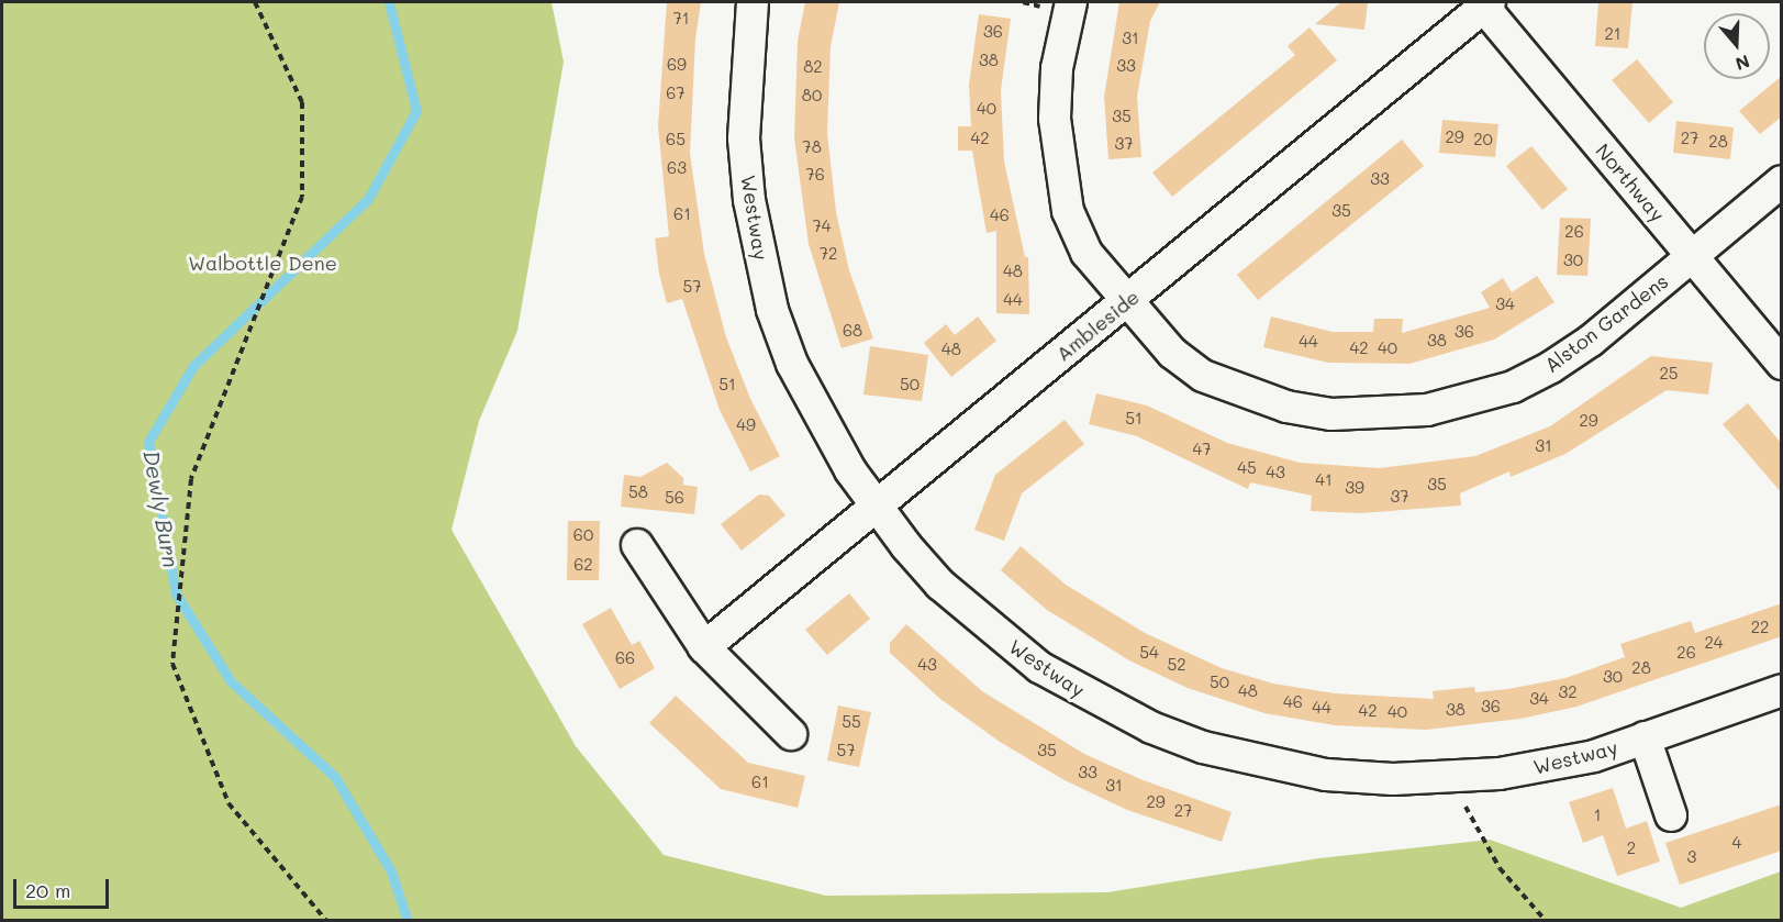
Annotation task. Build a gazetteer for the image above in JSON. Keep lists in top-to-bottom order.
{
  "streets": {
    "street": [
      "Northway",
      "Westway",
      "Alston Gardens",
      "Ambleside"
    ]
  },
  "crossings": [
    ["Northway", "Alston Gardens"],
    ["Northway", "Ambleside"],
    ["Westway", "Ambleside"],
    ["Alston Gardens", "Ambleside"]
  ],
  "water": ["Dewly Burn"],
  "parks": ["Walbottle Dene"],
  "house_numbers": [
    "71",
    "36",
    "21",
    "31",
    "38",
    "69",
    "33",
    "82",
    "67",
    "80",
    "40",
    "35",
    "29",
    "42",
    "27",
    "65",
    "20",
    "28",
    "37",
    "78",
    "63",
    "76",
    "33",
    "35",
    "61",
    "46",
    "74",
    "26",
    "72",
    "30",
    "48",
    "57",
    "44",
    "34",
    "68",
    "36",
    "38",
    "44",
    "42",
    "40",
    "48",
    "25",
    "51",
    "50",
    "51",
    "29",
    "49",
    "31",
    "47",
    "45",
    "43",
    "41",
    "35",
    "39",
    "58",
    "37",
    "56",
    "60",
    "62",
    "22",
    "24",
    "54",
    "26",
    "66",
    "43",
    "52",
    "28",
    "30",
    "50",
    "48",
    "32",
    "34",
    "46",
    "36",
    "44",
    "38",
    "42",
    "40",
    "55",
    "57",
    "35",
    "33",
    "61",
    "31",
    "29",
    "27",
    "1",
    "4",
    "2",
    "3"
  ],
  "scale_bar": "20 m",
  "north": "bottom"
}
